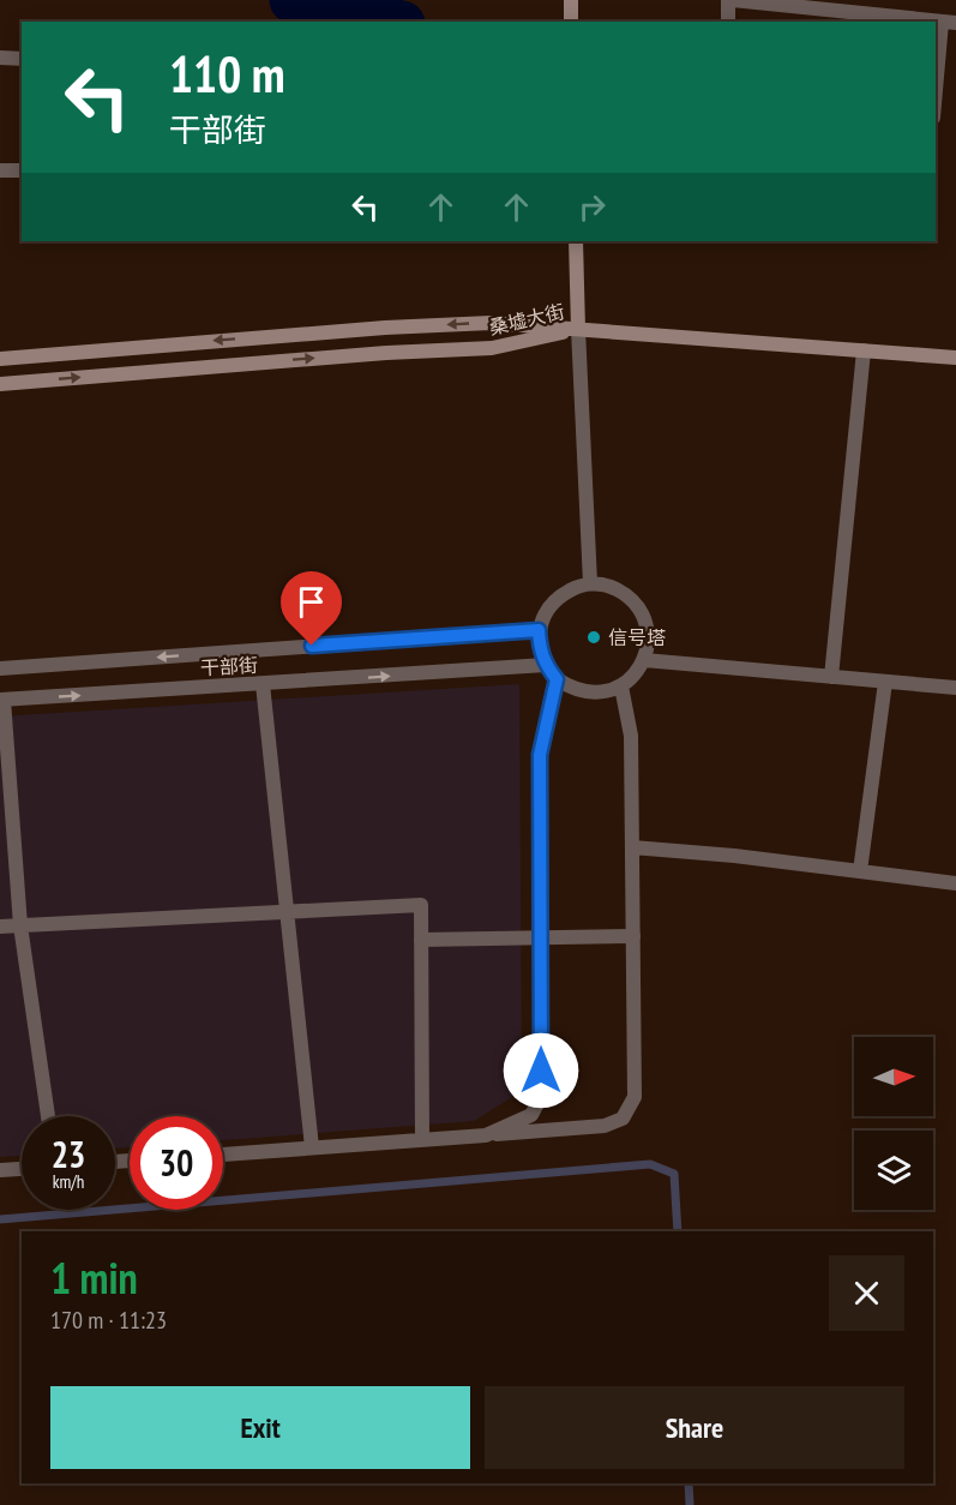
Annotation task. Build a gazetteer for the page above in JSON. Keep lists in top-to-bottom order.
{
  "streets": {
    "main road": ["桑墟大街"],
    "street": ["干部街"]
  },
  "places": ["信号塔"],
  "north": "right",
  "page": {
    "turn": ["110 m", "干部街"],
    "speed": "23 km/h",
    "limit": "30",
    "heading": ["1 min", "170 m · 11:23"],
    "buttons": ["Exit", "Share"]
  }
}
